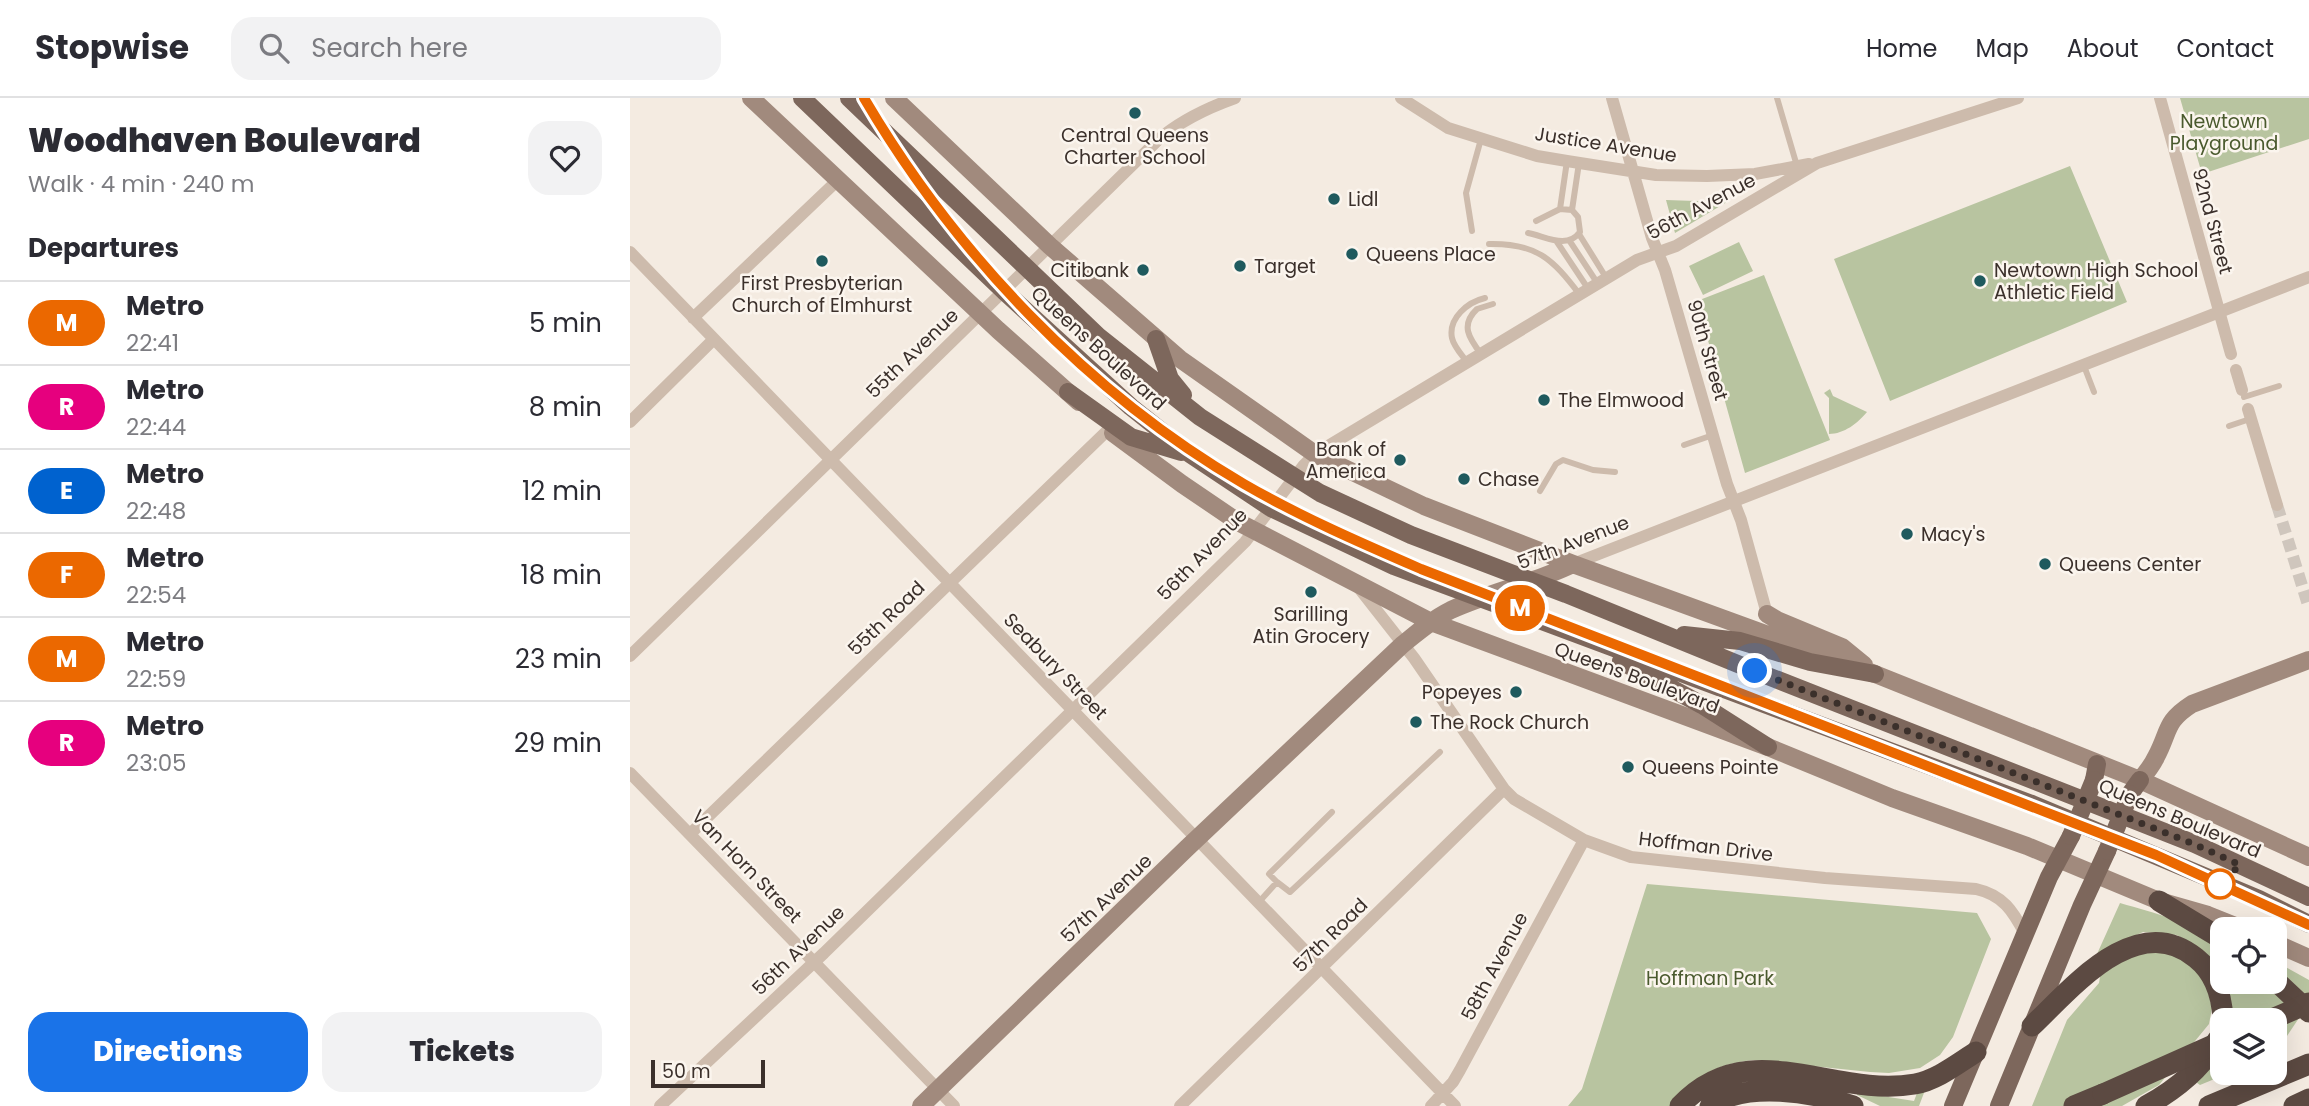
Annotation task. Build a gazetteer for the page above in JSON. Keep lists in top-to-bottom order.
{
  "streets": {
    "main road": ["Queens Boulevard"],
    "street": [
      "Justice Avenue",
      "56th Avenue",
      "92nd Street",
      "90th Street",
      "55th Avenue",
      "57th Avenue",
      "55th Road",
      "Seabury Street",
      "Hoffman Drive",
      "Van Horn Street",
      "57th Road",
      "58th Avenue"
    ]
  },
  "crossings": [
    ["Justice Avenue", "56th Avenue"],
    ["Justice Avenue", "90th Street"],
    ["56th Avenue", "Queens Boulevard"],
    ["56th Avenue", "90th Street"],
    ["56th Avenue", "Seabury Street"],
    ["56th Avenue", "Van Horn Street"],
    ["92nd Street", "57th Avenue"],
    ["Queens Boulevard", "55th Avenue"],
    ["Queens Boulevard", "57th Avenue"],
    ["Queens Boulevard", "55th Road"],
    ["Queens Boulevard", "Hoffman Drive"],
    ["90th Street", "57th Avenue"],
    ["55th Avenue", "Seabury Street"],
    ["57th Avenue", "Seabury Street"],
    ["57th Avenue", "Hoffman Drive"],
    ["57th Avenue", "Van Horn Street"],
    ["55th Road", "Seabury Street"],
    ["55th Road", "Van Horn Street"],
    ["Seabury Street", "57th Road"],
    ["Seabury Street", "58th Avenue"],
    ["Hoffman Drive", "57th Road"],
    ["Hoffman Drive", "58th Avenue"]
  ],
  "parks": ["Newtown Playground", "Hoffman Park"],
  "places": [
    "Central Queens Charter School",
    "Lidl",
    "Queens Place",
    "First Presbyterian Church of Elmhurst",
    "Target",
    "Citibank",
    "Newtown High School Athletic Field",
    "The Elmwood",
    "Bank of America",
    "Chase",
    "Macy's",
    "Queens Center",
    "Sarilling Atin Grocery",
    "Popeyes",
    "The Rock Church",
    "Queens Pointe"
  ],
  "lines": ["metro line M"],
  "scale_bar": "50 m",
  "page": {
    "header": "Stopwise",
    "search": "Search here",
    "nav": [
      "Home",
      "Map",
      "About",
      "Contact"
    ],
    "heading": [
      ["Woodhaven Boulevard", "Walk · 4 min · 240 m"],
      "Departures"
    ],
    "on_map": "M",
    "list": [
      {
        "mark": "M",
        "name": "Metro",
        "note": "22:41",
        "value": "5 min"
      },
      {
        "mark": "R",
        "name": "Metro",
        "note": "22:44",
        "value": "8 min"
      },
      {
        "mark": "E",
        "name": "Metro",
        "note": "22:48",
        "value": "12 min"
      },
      {
        "mark": "F",
        "name": "Metro",
        "note": "22:54",
        "value": "18 min"
      },
      {
        "mark": "M",
        "name": "Metro",
        "note": "22:59",
        "value": "23 min"
      },
      {
        "mark": "R",
        "name": "Metro",
        "note": "23:05",
        "value": "29 min"
      }
    ],
    "buttons": ["Directions", "Tickets"],
    "scale": "50 m"
  }
}
